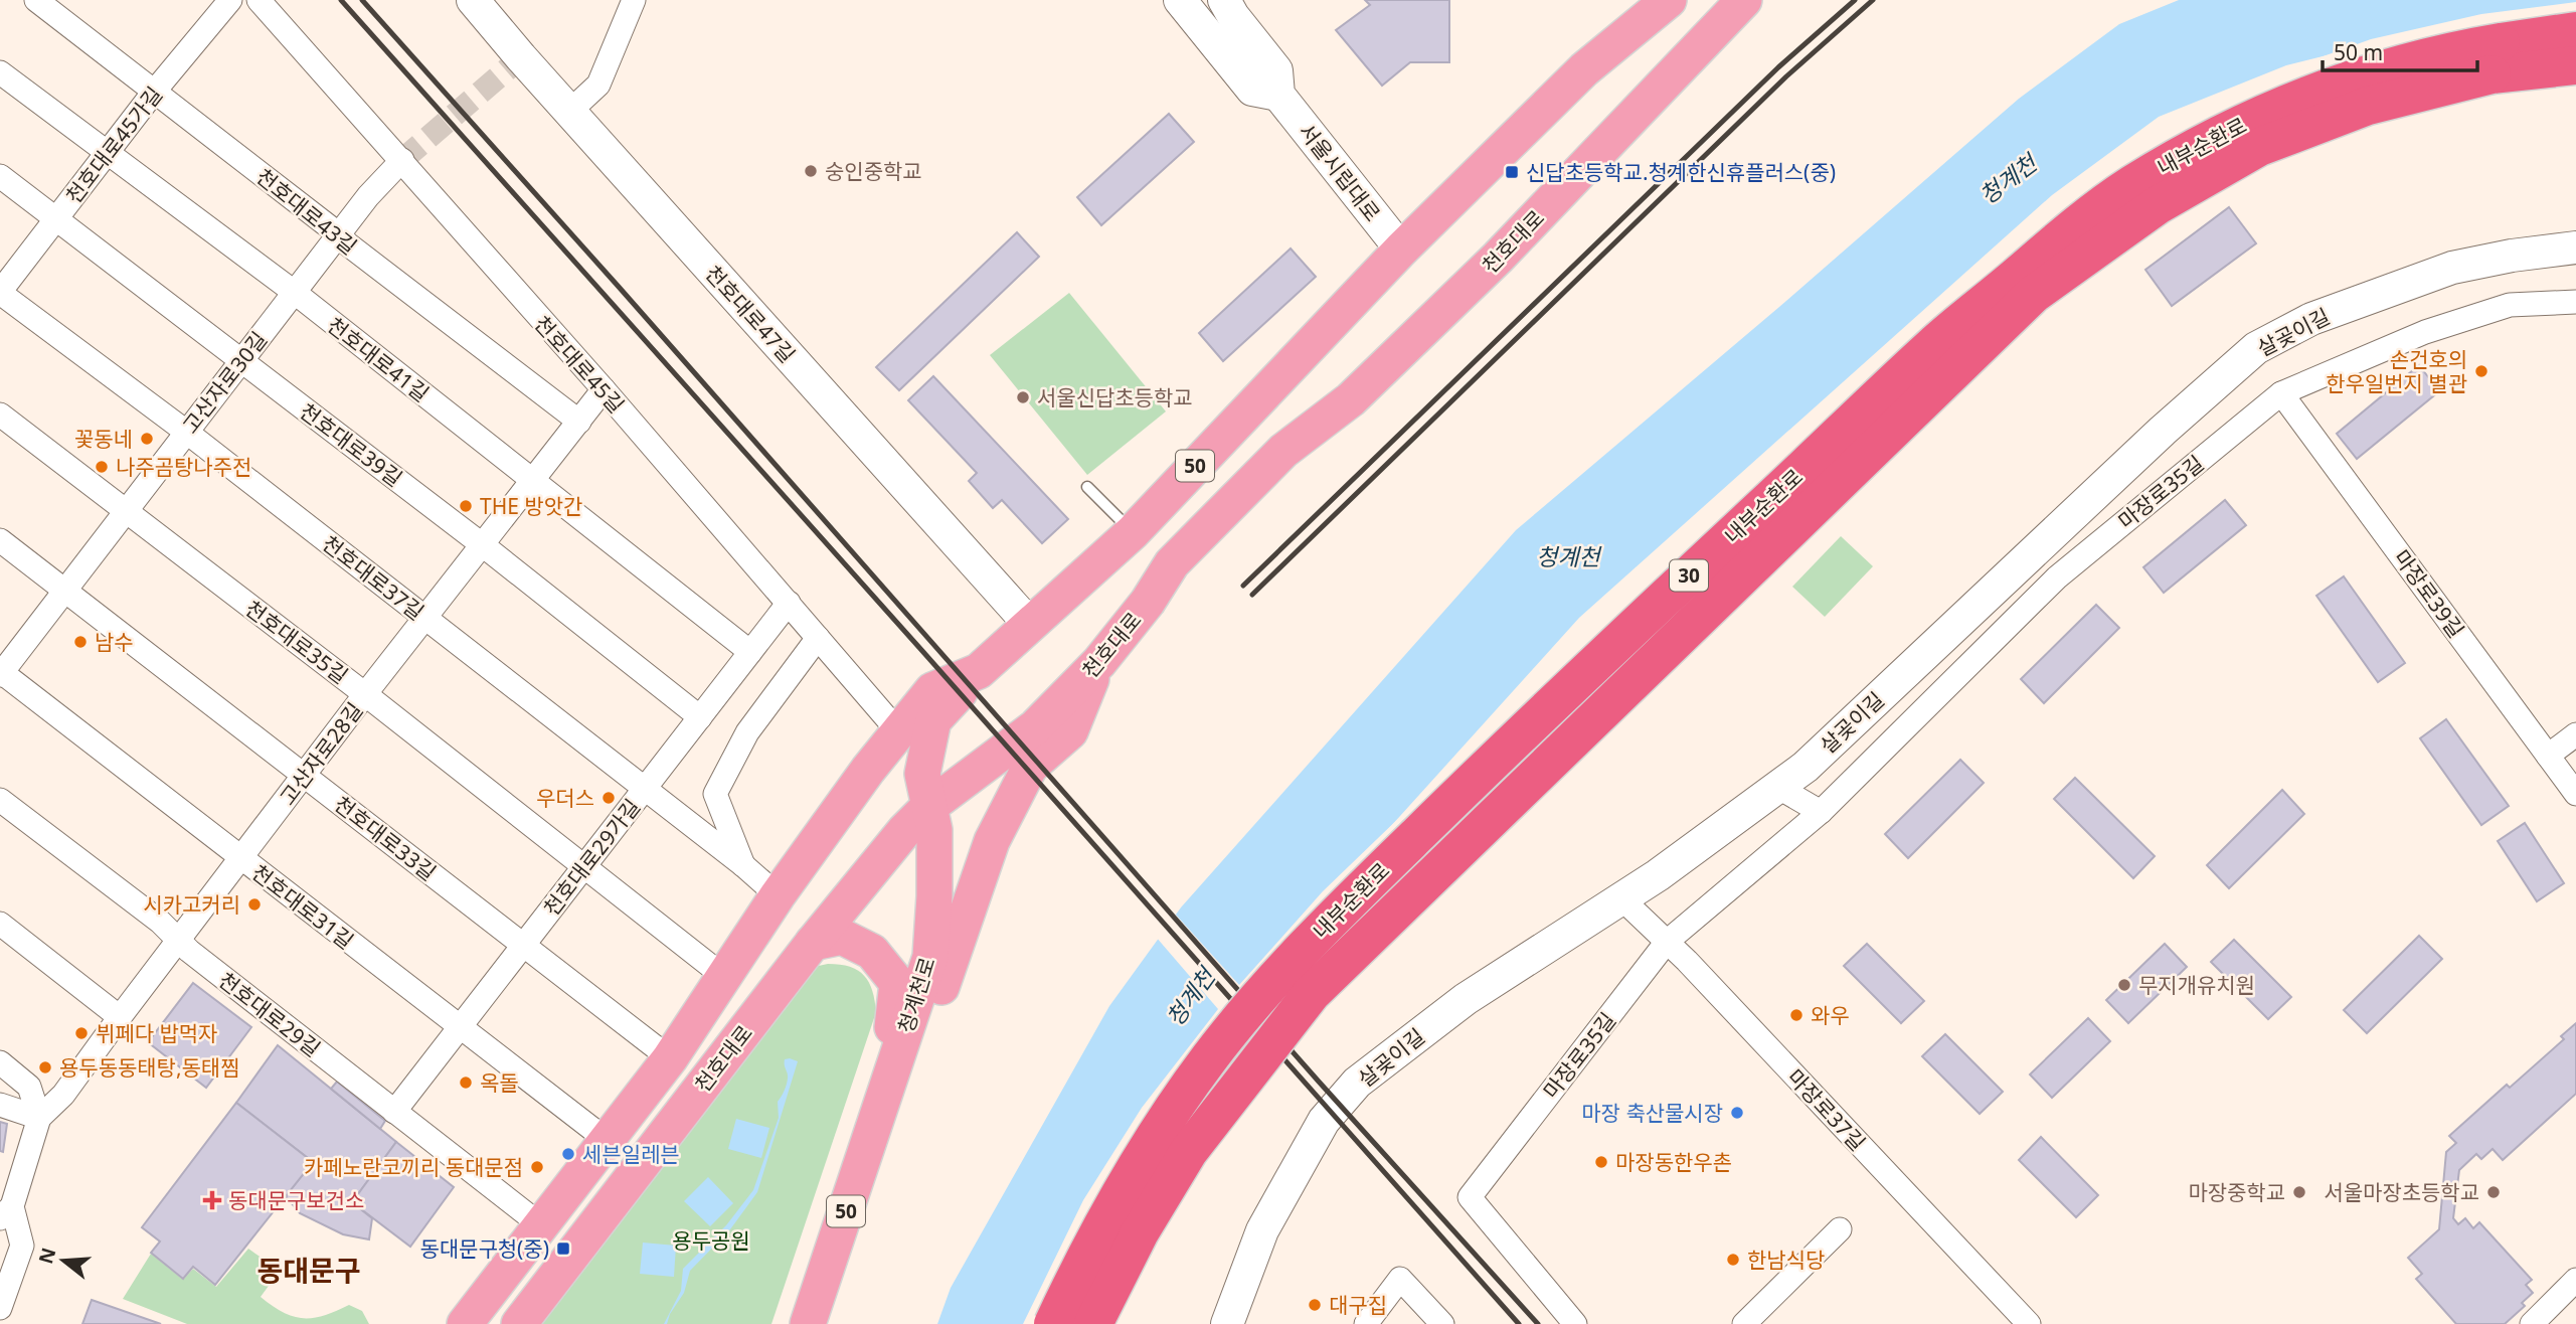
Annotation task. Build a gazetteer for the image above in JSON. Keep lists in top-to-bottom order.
{
  "streets": {
    "highway": ["내부순환로", "30"],
    "main road": [
      "서울시립대로",
      "천호대로",
      "천호대로47길",
      "살곶이길",
      "50",
      "청계천로"
    ],
    "street": [
      "천호대로45가길",
      "천호대로43길",
      "천호대로41길",
      "천호대로45길",
      "고산자로30길",
      "천호대로39길",
      "마장로35길",
      "천호대로37길",
      "마장로39길",
      "천호대로35길",
      "고산자로28길",
      "천호대로33길",
      "천호대로29가길",
      "천호대로31길",
      "천호대로29길",
      "마장로37길"
    ]
  },
  "crossings": [
    ["천호대로45가길", "천호대로43길"],
    ["천호대로45가길", "천호대로41길"],
    ["천호대로45가길", "천호대로39길"],
    ["천호대로45가길", "천호대로37길"],
    ["서울시립대로", "천호대로"],
    ["천호대로43길", "고산자로30길"],
    ["천호대로43길", "고산자로28길"],
    ["천호대로", "천호대로47길"],
    ["천호대로", "천호대로45길"],
    ["천호대로", "천호대로37길"],
    ["천호대로", "천호대로35길"],
    ["천호대로", "천호대로33길"],
    ["천호대로", "천호대로31길"],
    ["천호대로", "청계천로"],
    ["천호대로", "천호대로29길"],
    ["살곶이길", "마장로37길"],
    ["천호대로41길", "고산자로30길"],
    ["천호대로41길", "고산자로28길"],
    ["천호대로41길", "천호대로29가길"],
    ["천호대로45길", "고산자로30길"],
    ["천호대로45길", "천호대로37길"],
    ["천호대로45길", "고산자로28길"],
    ["천호대로45길", "천호대로29가길"],
    ["고산자로30길", "천호대로39길"],
    ["고산자로30길", "천호대로37길"],
    ["고산자로30길", "천호대로35길"],
    ["고산자로30길", "천호대로33길"],
    ["고산자로30길", "천호대로31길"],
    ["천호대로39길", "고산자로28길"],
    ["천호대로39길", "천호대로29가길"],
    ["마장로35길", "마장로39길"],
    ["마장로35길", "마장로37길"],
    ["천호대로37길", "고산자로28길"],
    ["천호대로37길", "천호대로29가길"],
    ["천호대로35길", "고산자로28길"],
    ["천호대로35길", "천호대로29가길"],
    ["고산자로28길", "천호대로33길"],
    ["고산자로28길", "천호대로31길"],
    ["고산자로28길", "천호대로29길"],
    ["천호대로33길", "천호대로29가길"],
    ["천호대로29가길", "천호대로31길"],
    ["천호대로29가길", "천호대로29길"]
  ],
  "districts": ["동대문구"],
  "water": ["청계천"],
  "parks": ["용두공원"],
  "places": {
    "other": [
      "숭인중학교",
      "손건호의 한우일번지 별관",
      "서울신답초등학교",
      "꽃동네",
      "나주곰탕나주전",
      "THE 방앗간",
      "남수",
      "우더스",
      "시카고커리",
      "무지개유치원",
      "와우",
      "뷔페다 밥먹자",
      "용두동동태탕,동태찜",
      "옥돌",
      "마장 축산물시장",
      "세븐일레븐",
      "마장동한우촌",
      "카페노란코끼리 동대문점",
      "마장중학교",
      "서울마장초등학교",
      "한남식당",
      "대구집"
    ],
    "transit": ["신답초등학교.청계한신휴플러스(중)", "동대문구청(중)"],
    "health": ["동대문구보건소"]
  },
  "scale_bar": "50 m",
  "north": "left"
}
